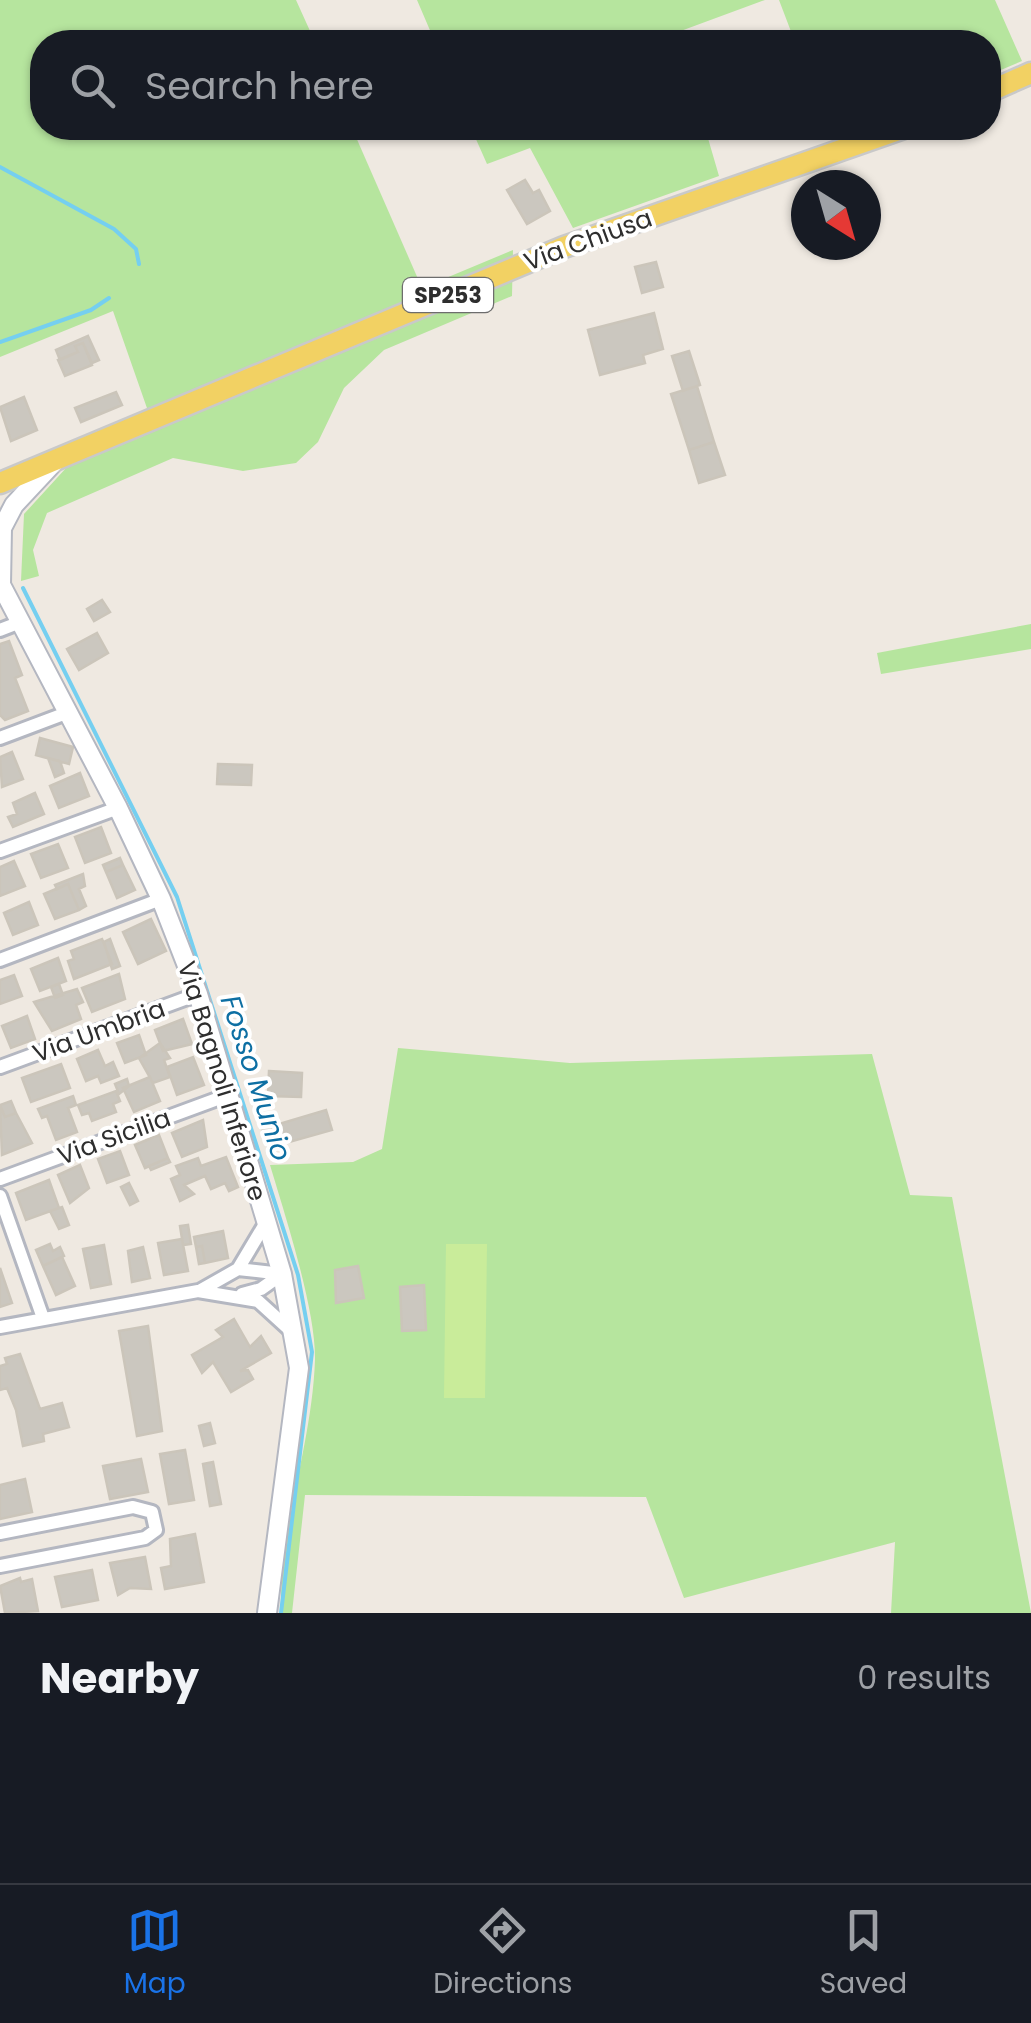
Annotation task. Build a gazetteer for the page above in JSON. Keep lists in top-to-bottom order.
{
  "streets": {
    "main road": ["Via Chiusa", "SP253"],
    "street": ["Via Umbria", "Via Bagnoli Inferiore", "Via Sicilia"]
  },
  "crossings": [
    ["Via Chiusa", "Via Bagnoli Inferiore"],
    ["Via Umbria", "Via Bagnoli Inferiore"],
    ["Via Bagnoli Inferiore", "Via Sicilia"]
  ],
  "water": ["Fosso Munio"],
  "north": "bottom right",
  "page": {
    "search": "Search here",
    "heading": ["Nearby", "0 results"],
    "nav": ["Map", "Directions", "Saved"]
  }
}
